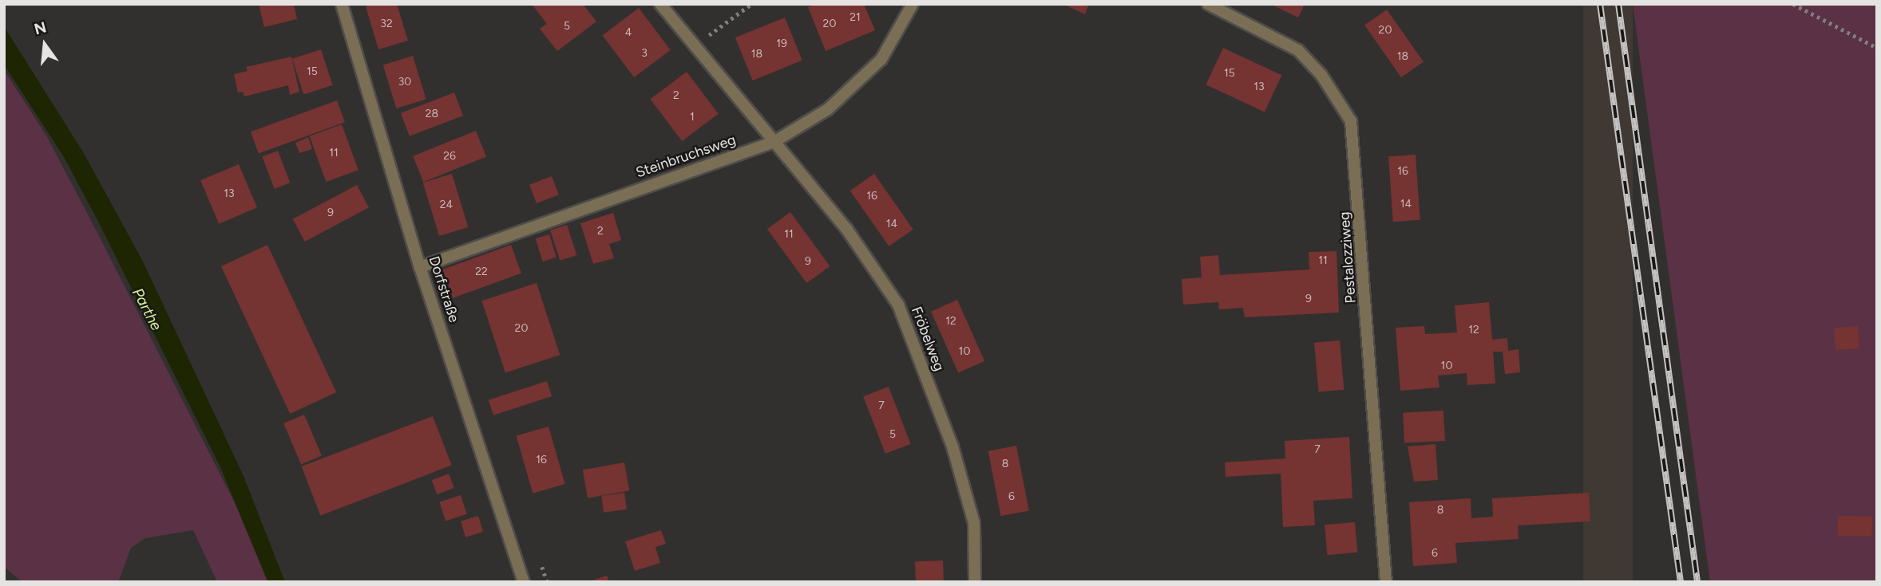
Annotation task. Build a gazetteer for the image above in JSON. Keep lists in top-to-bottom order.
{
  "streets": {
    "street": [
      "Steinbruchsweg",
      "Pestalozziweg",
      "Dorfstraße",
      "Fröbelweg"
    ]
  },
  "crossings": [
    ["Steinbruchsweg", "Dorfstraße"],
    ["Steinbruchsweg", "Fröbelweg"]
  ],
  "water": ["Parthe"],
  "house_numbers": [
    "21",
    "32",
    "20",
    "5",
    "20",
    "4",
    "19",
    "3",
    "18",
    "18",
    "15",
    "15",
    "30",
    "13",
    "2",
    "28",
    "1",
    "11",
    "26",
    "16",
    "13",
    "16",
    "14",
    "24",
    "9",
    "14",
    "2",
    "11",
    "11",
    "9",
    "22",
    "9",
    "12",
    "20",
    "12",
    "10",
    "10",
    "7",
    "5",
    "7",
    "16",
    "8",
    "6",
    "8",
    "6"
  ],
  "north": "top"
}
